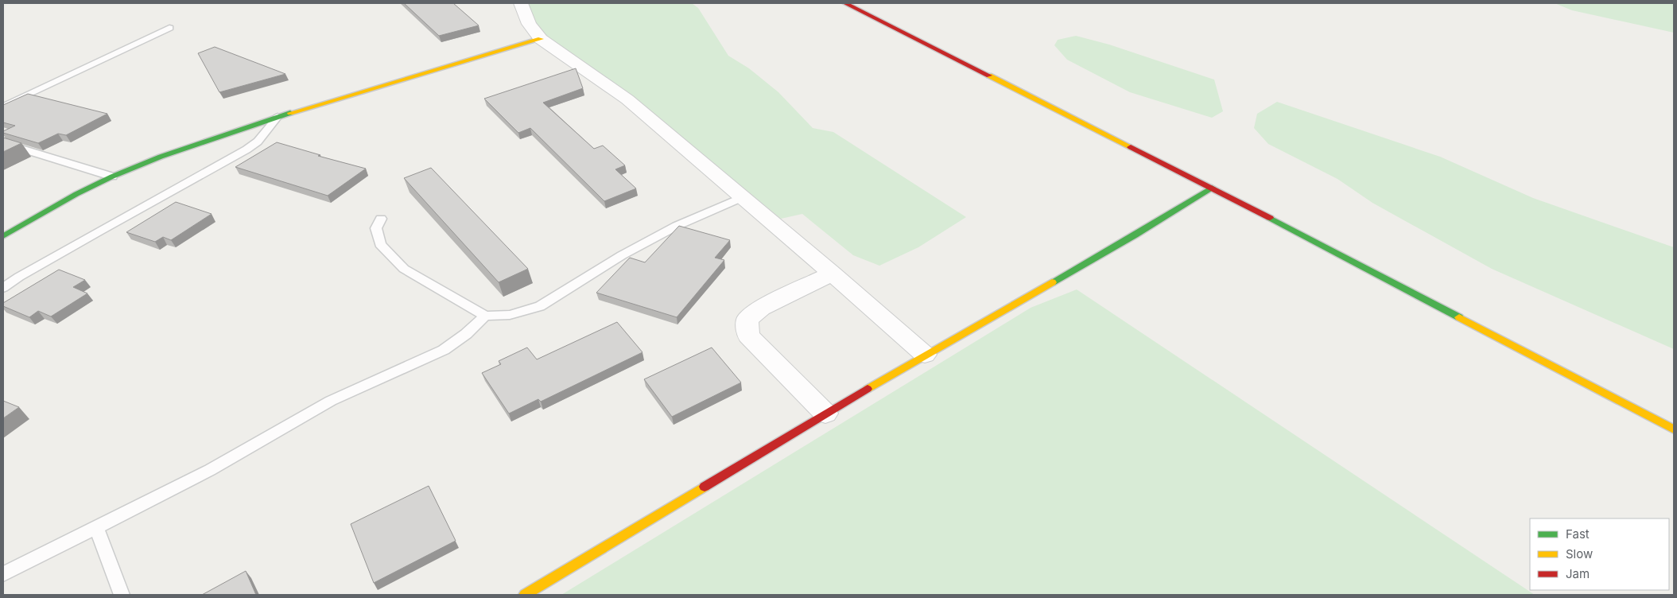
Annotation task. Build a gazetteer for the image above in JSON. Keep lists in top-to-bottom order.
{
  "legend": ["Fast", "Slow", "Jam"]
}
